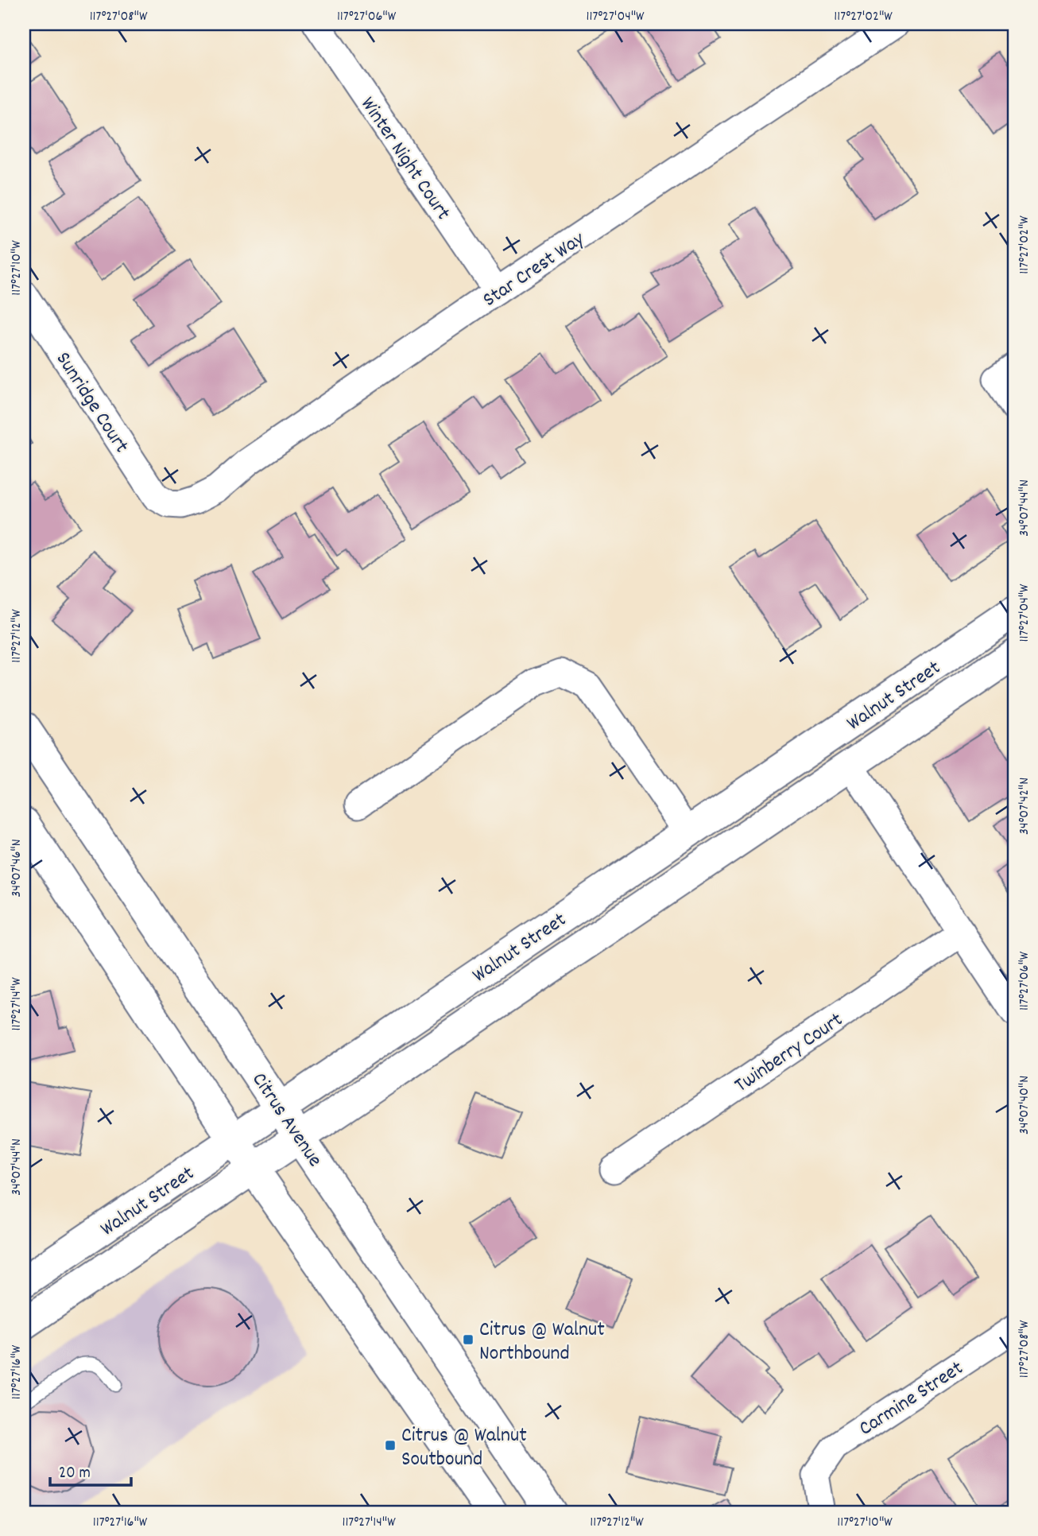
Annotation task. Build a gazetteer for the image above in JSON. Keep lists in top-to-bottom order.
{
  "streets": {
    "street": [
      "Winter Night Court",
      "Star Crest Way",
      "Sunridge Court",
      "Walnut Street",
      "Twinberry Court",
      "Citrus Avenue",
      "Carmine Street"
    ]
  },
  "crossings": [
    ["Winter Night Court", "Star Crest Way"],
    ["Star Crest Way", "Sunridge Court"],
    ["Walnut Street", "Citrus Avenue"]
  ],
  "places": {
    "transit": ["Citrus @ Walnut Northbound", "Citrus @ Walnut Soutbound"]
  },
  "scale_bar": "20 m",
  "coordinates": [
    "117°27'08\"W",
    "117°27'06\"W",
    "117°27'04\"W",
    "117°27'02\"W",
    "117°27'10\"W",
    "34°07'44\"N",
    "117°27'12\"W",
    "34°07'42\"N",
    "34°07'46\"N",
    "117°27'14\"W",
    "34°07'40\"N",
    "117°27'16\"W"
  ]
}
